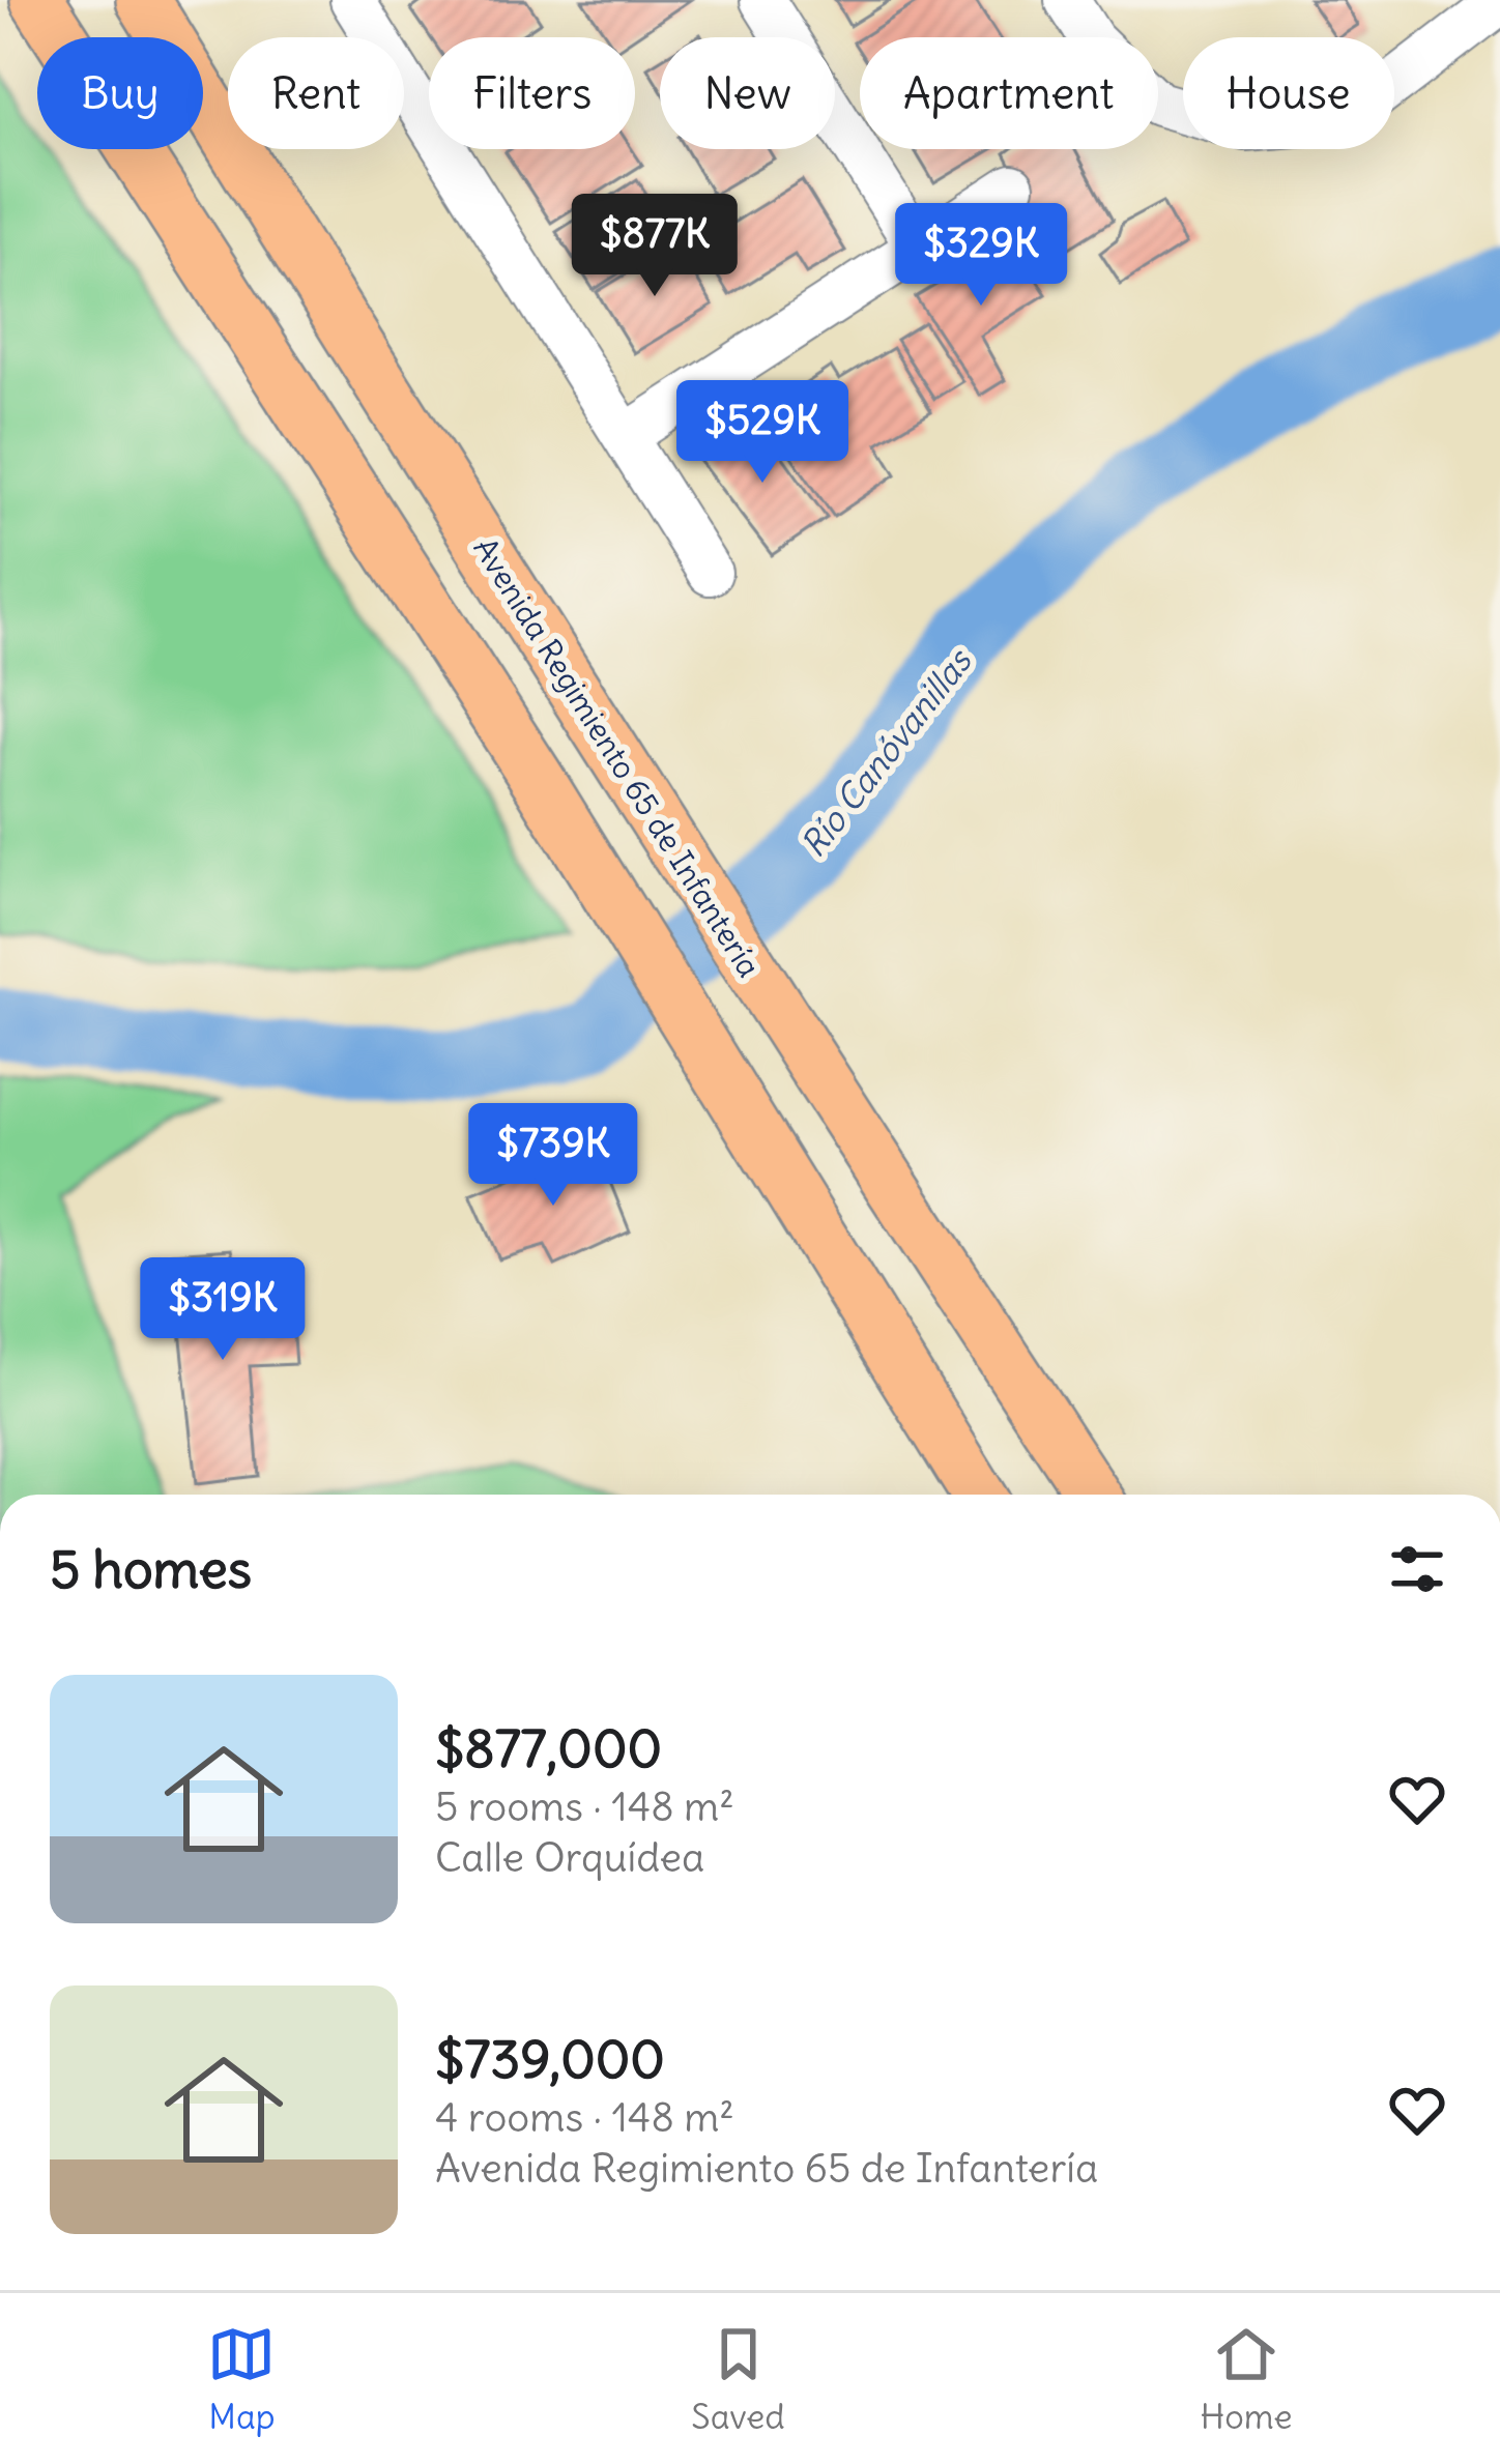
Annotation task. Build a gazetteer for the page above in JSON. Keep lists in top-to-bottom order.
{
  "streets": {
    "main road": ["Avenida Regimiento 65 de Infantería"]
  },
  "water": ["Río Canóvanillas"],
  "page": {
    "chip": [
      "Buy",
      "Rent",
      "Filters",
      "New",
      "Apartment",
      "House"
    ],
    "price": [
      "$877K",
      "$329K",
      "$529K",
      "$739K",
      "$319K"
    ],
    "heading": "5 homes",
    "list": [
      {
        "name": "$877,000",
        "note": "5 rooms · 148 m² · Calle Orquídea"
      },
      {
        "name": "$739,000",
        "note": "4 rooms · 148 m² · Avenida Regimiento 65 de Infantería"
      }
    ],
    "tabs": ["Map", "Saved", "Home"]
  }
}
